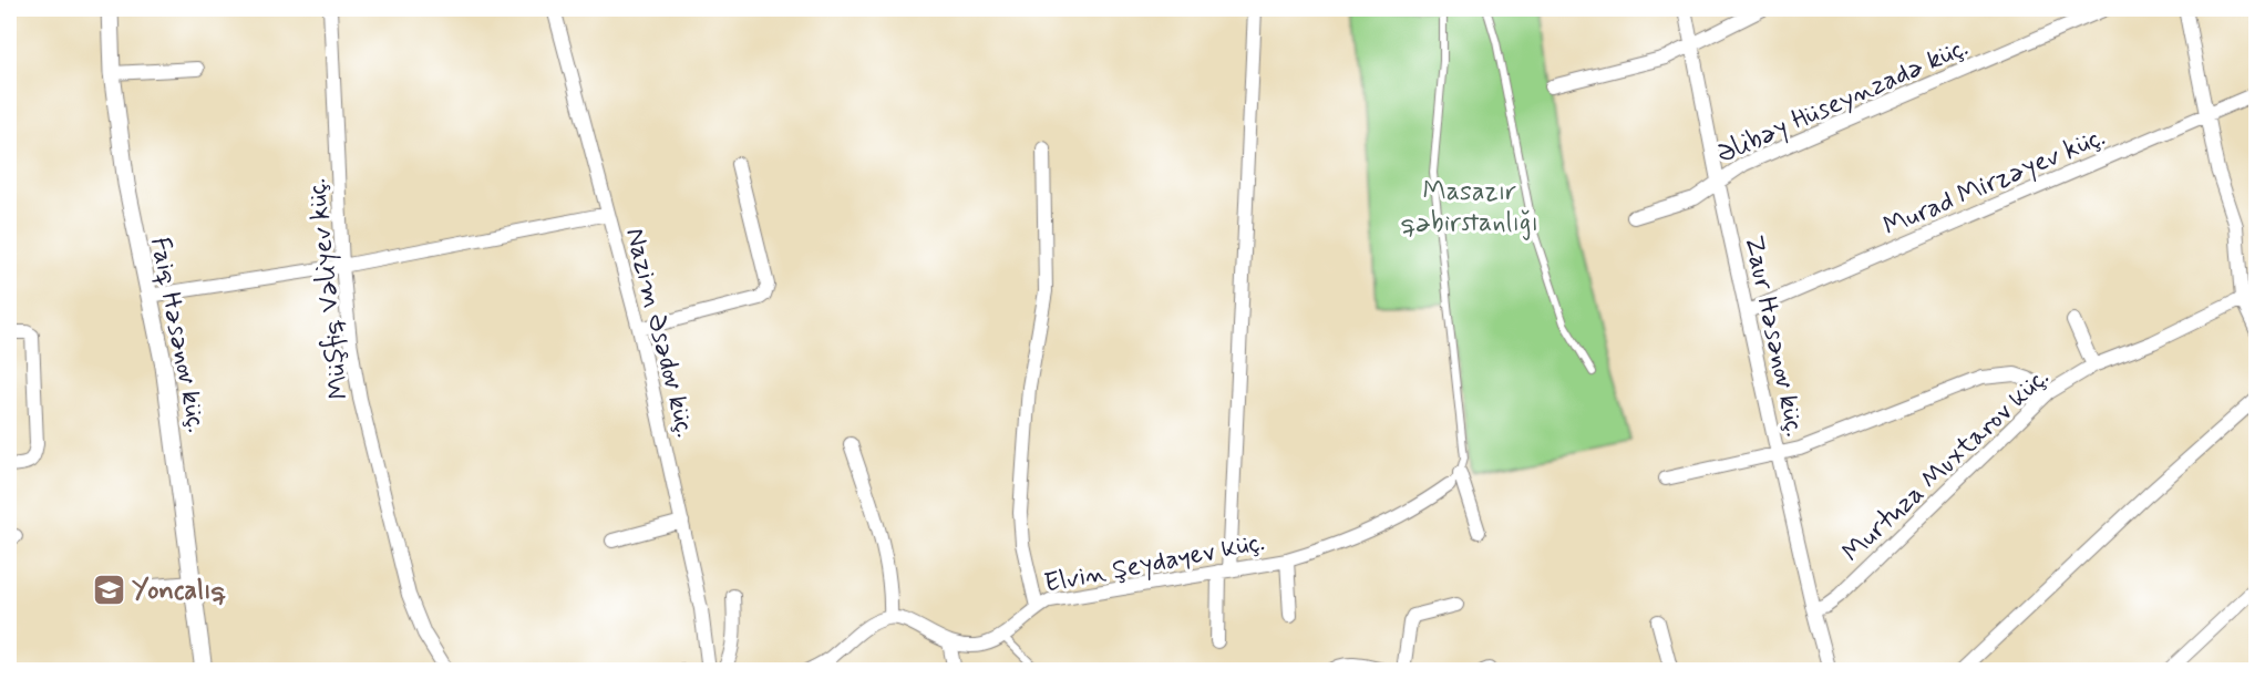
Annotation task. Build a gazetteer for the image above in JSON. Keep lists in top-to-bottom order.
{
  "streets": {
    "street": [
      "Əlibəy Hüseynzadə küç.",
      "Murad Mirzəyev küç.",
      "Müşfiq Vəliyev küç.",
      "Nazim Əsədov küç.",
      "Faiq Həsənov küç.",
      "Zaur Həsənov küç.",
      "Murtuza Muxtarov küç.",
      "Elvin Şeydayev küç."
    ]
  },
  "crossings": [
    ["Əlibəy Hüseynzadə küç.", "Zaur Həsənov küç."],
    ["Murad Mirzəyev küç.", "Zaur Həsənov küç."],
    ["Zaur Həsənov küç.", "Murtuza Muxtarov küç."]
  ],
  "parks": ["Masazır qəbirstanlığı"],
  "places": {
    "school or university": ["Yoncalıq"]
  }
}
